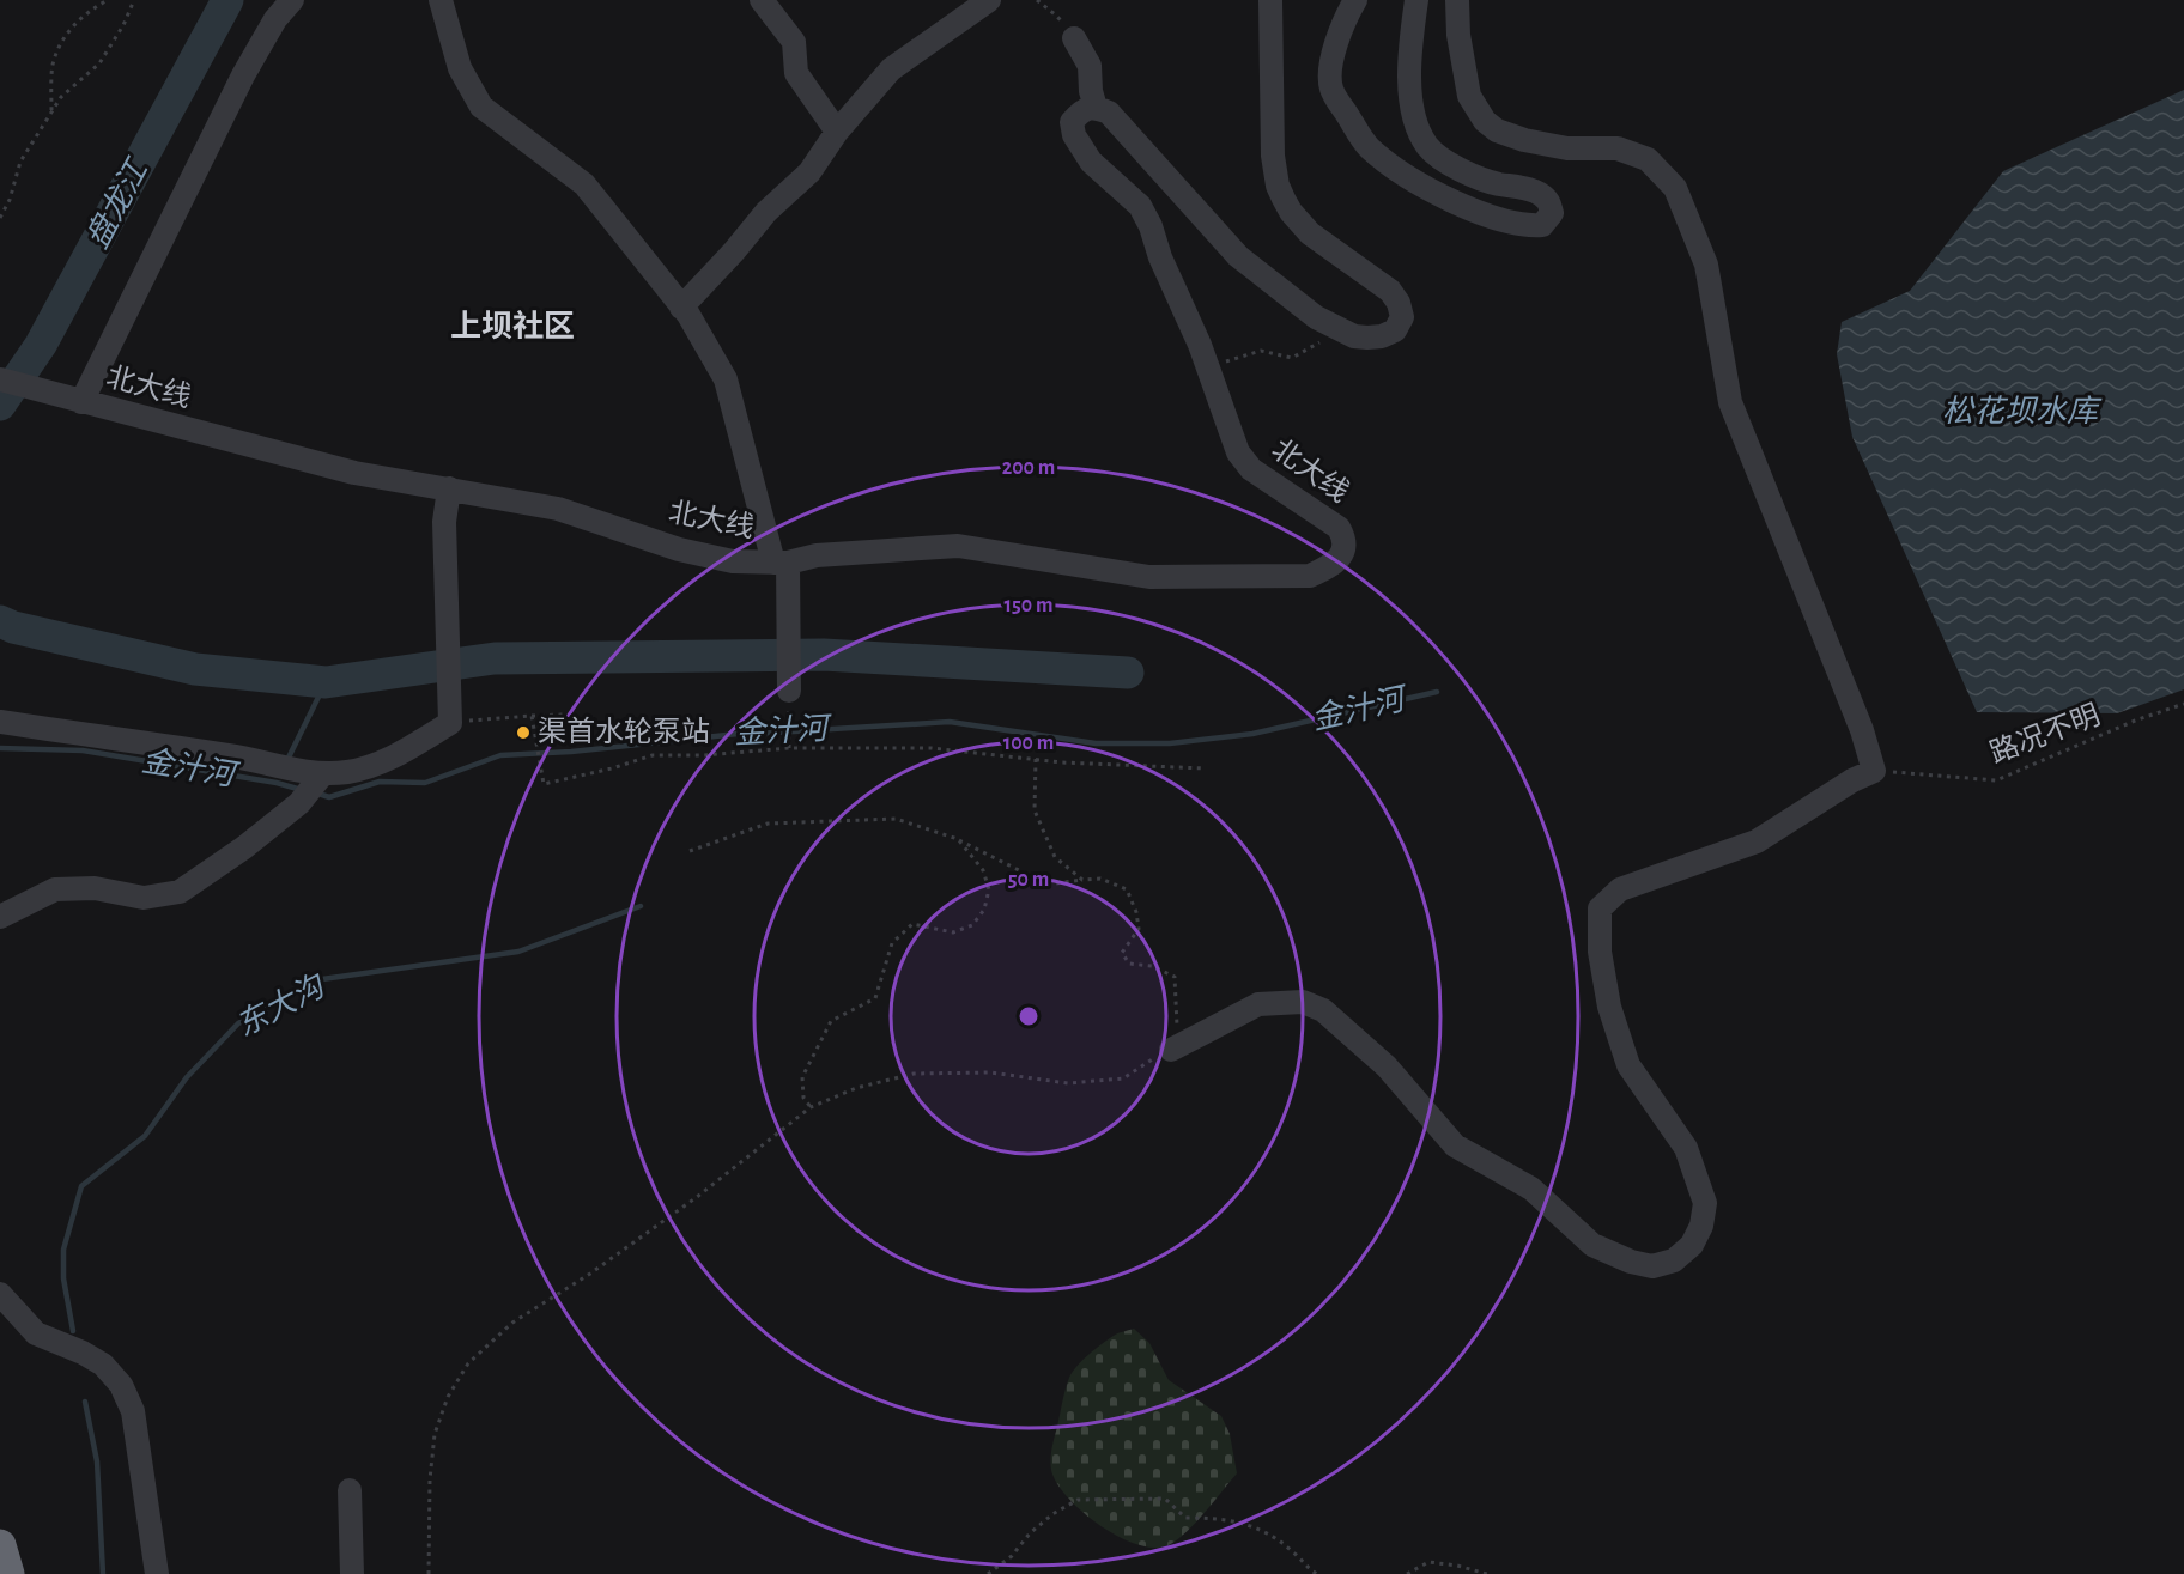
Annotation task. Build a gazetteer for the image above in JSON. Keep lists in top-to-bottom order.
{
  "streets": {
    "street": ["北大线"],
    "path": ["路况不明"]
  },
  "districts": ["上坝社区"],
  "water": [
    "盘龙江",
    "松花坝水库",
    "金汁河",
    "东大沟"
  ],
  "places": ["渠首水轮泵站"],
  "rings": [
    "200 m",
    "150 m",
    "100 m",
    "50 m"
  ]
}
